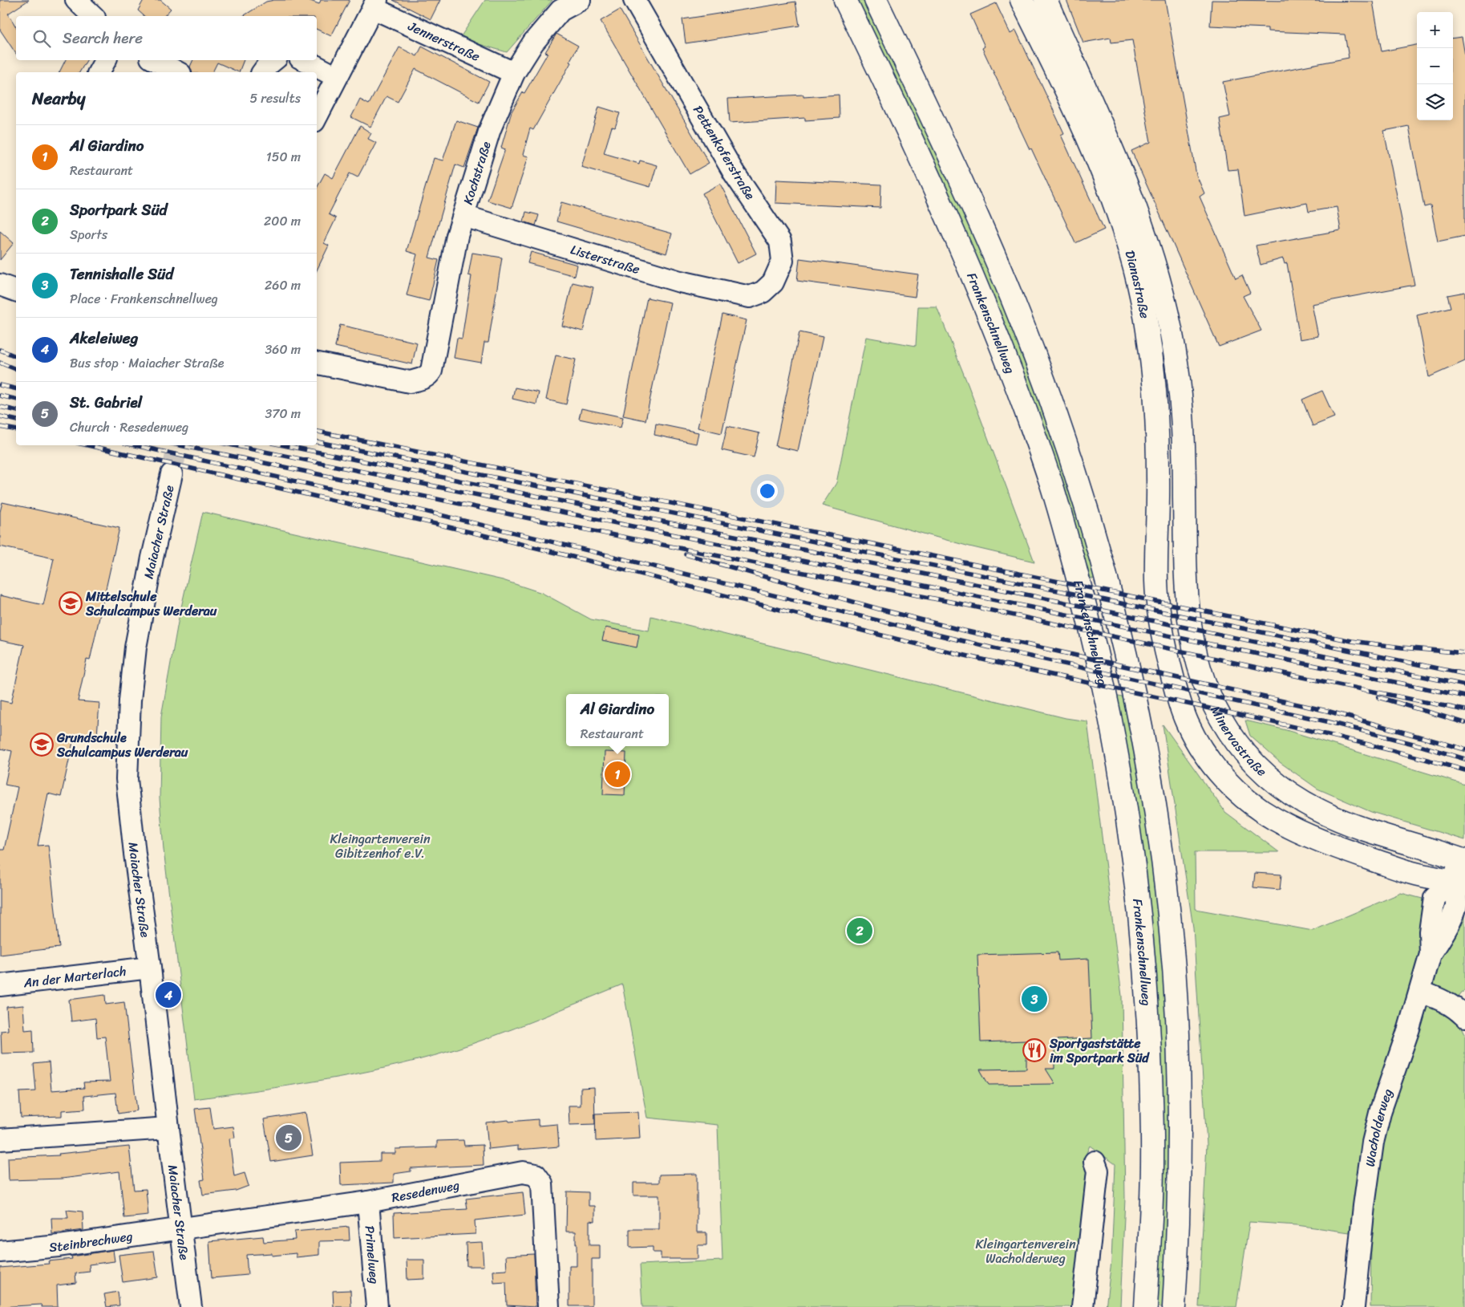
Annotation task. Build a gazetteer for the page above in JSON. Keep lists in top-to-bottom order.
{
  "streets": {
    "main road": ["Dianastraße", "Frankenschnellweg", "Minervastraße"],
    "street": [
      "Jennerstraße",
      "Pettenkoferstraße",
      "Kochstraße",
      "Listerstraße",
      "Maiacher Straße",
      "An der Marterlach",
      "Wacholderweg",
      "Resedenweg",
      "Steinbrechweg",
      "Primelweg"
    ]
  },
  "crossings": [
    ["Jennerstraße", "Kochstraße"],
    ["Pettenkoferstraße", "Listerstraße"],
    ["Kochstraße", "Listerstraße"],
    ["Dianastraße", "Minervastraße"],
    ["Dianastraße", "Wacholderweg"],
    ["Maiacher Straße", "An der Marterlach"],
    ["Maiacher Straße", "Resedenweg"],
    ["Maiacher Straße", "Steinbrechweg"],
    ["Minervastraße", "Wacholderweg"],
    ["Resedenweg", "Steinbrechweg"],
    ["Resedenweg", "Primelweg"]
  ],
  "parks": ["Kleingartenverein Gibitzenhof e.V.", "Kleingartenverein Wacholderweg"],
  "places": {
    "school or university": ["Mittelschule Schulcampus Werderau", "Grundschule Schulcampus Werderau"],
    "restaurant": ["Sportgaststätte im Sportpark Süd"]
  },
  "page": {
    "map_buttons": ["+", "−"],
    "search": "Search here",
    "heading": ["Nearby", "5 results"],
    "list": [
      {
        "mark": "1",
        "name": "Al Giardino",
        "note": "Restaurant",
        "value": "150 m"
      },
      {
        "mark": "2",
        "name": "Sportpark Süd",
        "note": "Sports",
        "value": "200 m"
      },
      {
        "mark": "3",
        "name": "Tennishalle Süd",
        "note": "Place · Frankenschnellweg",
        "value": "260 m"
      },
      {
        "mark": "4",
        "name": "Akeleiweg",
        "note": "Bus stop · Maiacher Straße",
        "value": "360 m"
      },
      {
        "mark": "5",
        "name": "St. Gabriel",
        "note": "Church · Resedenweg",
        "value": "370 m"
      }
    ],
    "popup": ["Al Giardino", "Restaurant"],
    "pins": [
      "1",
      "2",
      "4",
      "3",
      "5"
    ]
  }
}
